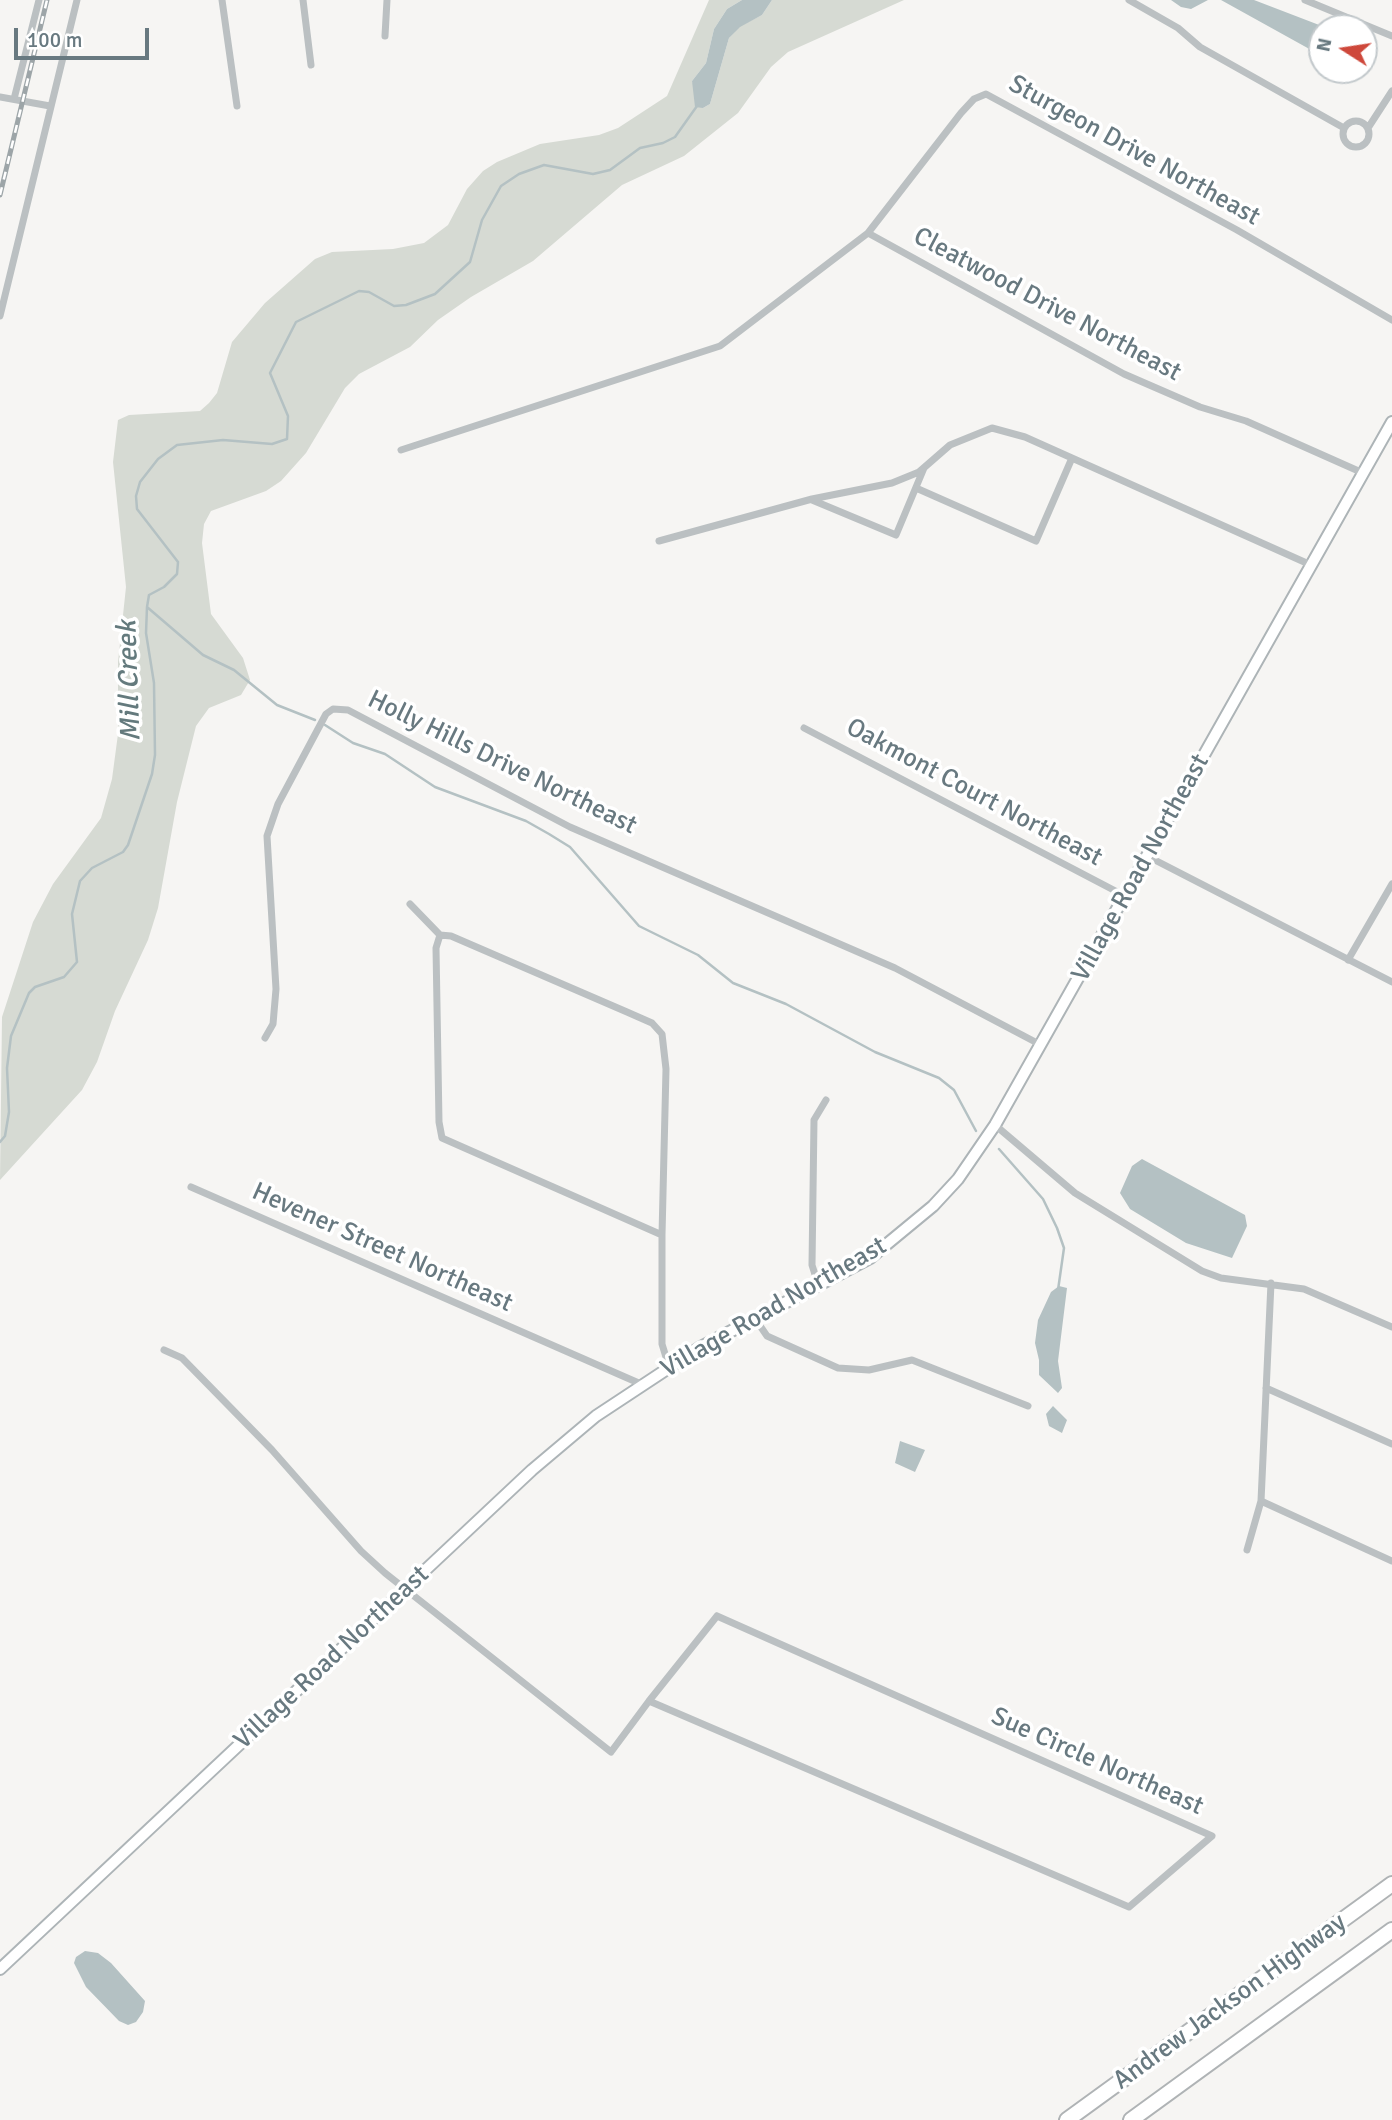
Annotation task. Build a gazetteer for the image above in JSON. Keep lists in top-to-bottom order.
{
  "streets": {
    "highway": ["Andrew Jackson Highway"],
    "main road": ["Village Road Northeast"],
    "street": [
      "Sturgeon Drive Northeast",
      "Cleatwood Drive Northeast",
      "Holly Hills Drive Northeast",
      "Oakmont Court Northeast",
      "Hevener Street Northeast",
      "Sue Circle Northeast"
    ]
  },
  "crossings": [
    ["Sturgeon Drive Northeast", "Cleatwood Drive Northeast"],
    ["Cleatwood Drive Northeast", "Village Road Northeast"],
    ["Holly Hills Drive Northeast", "Village Road Northeast"],
    ["Oakmont Court Northeast", "Village Road Northeast"],
    ["Village Road Northeast", "Hevener Street Northeast"],
    ["Village Road Northeast", "Sue Circle Northeast"]
  ],
  "water": ["Mill Creek"],
  "scale_bar": "100 m",
  "north": "left"
}
